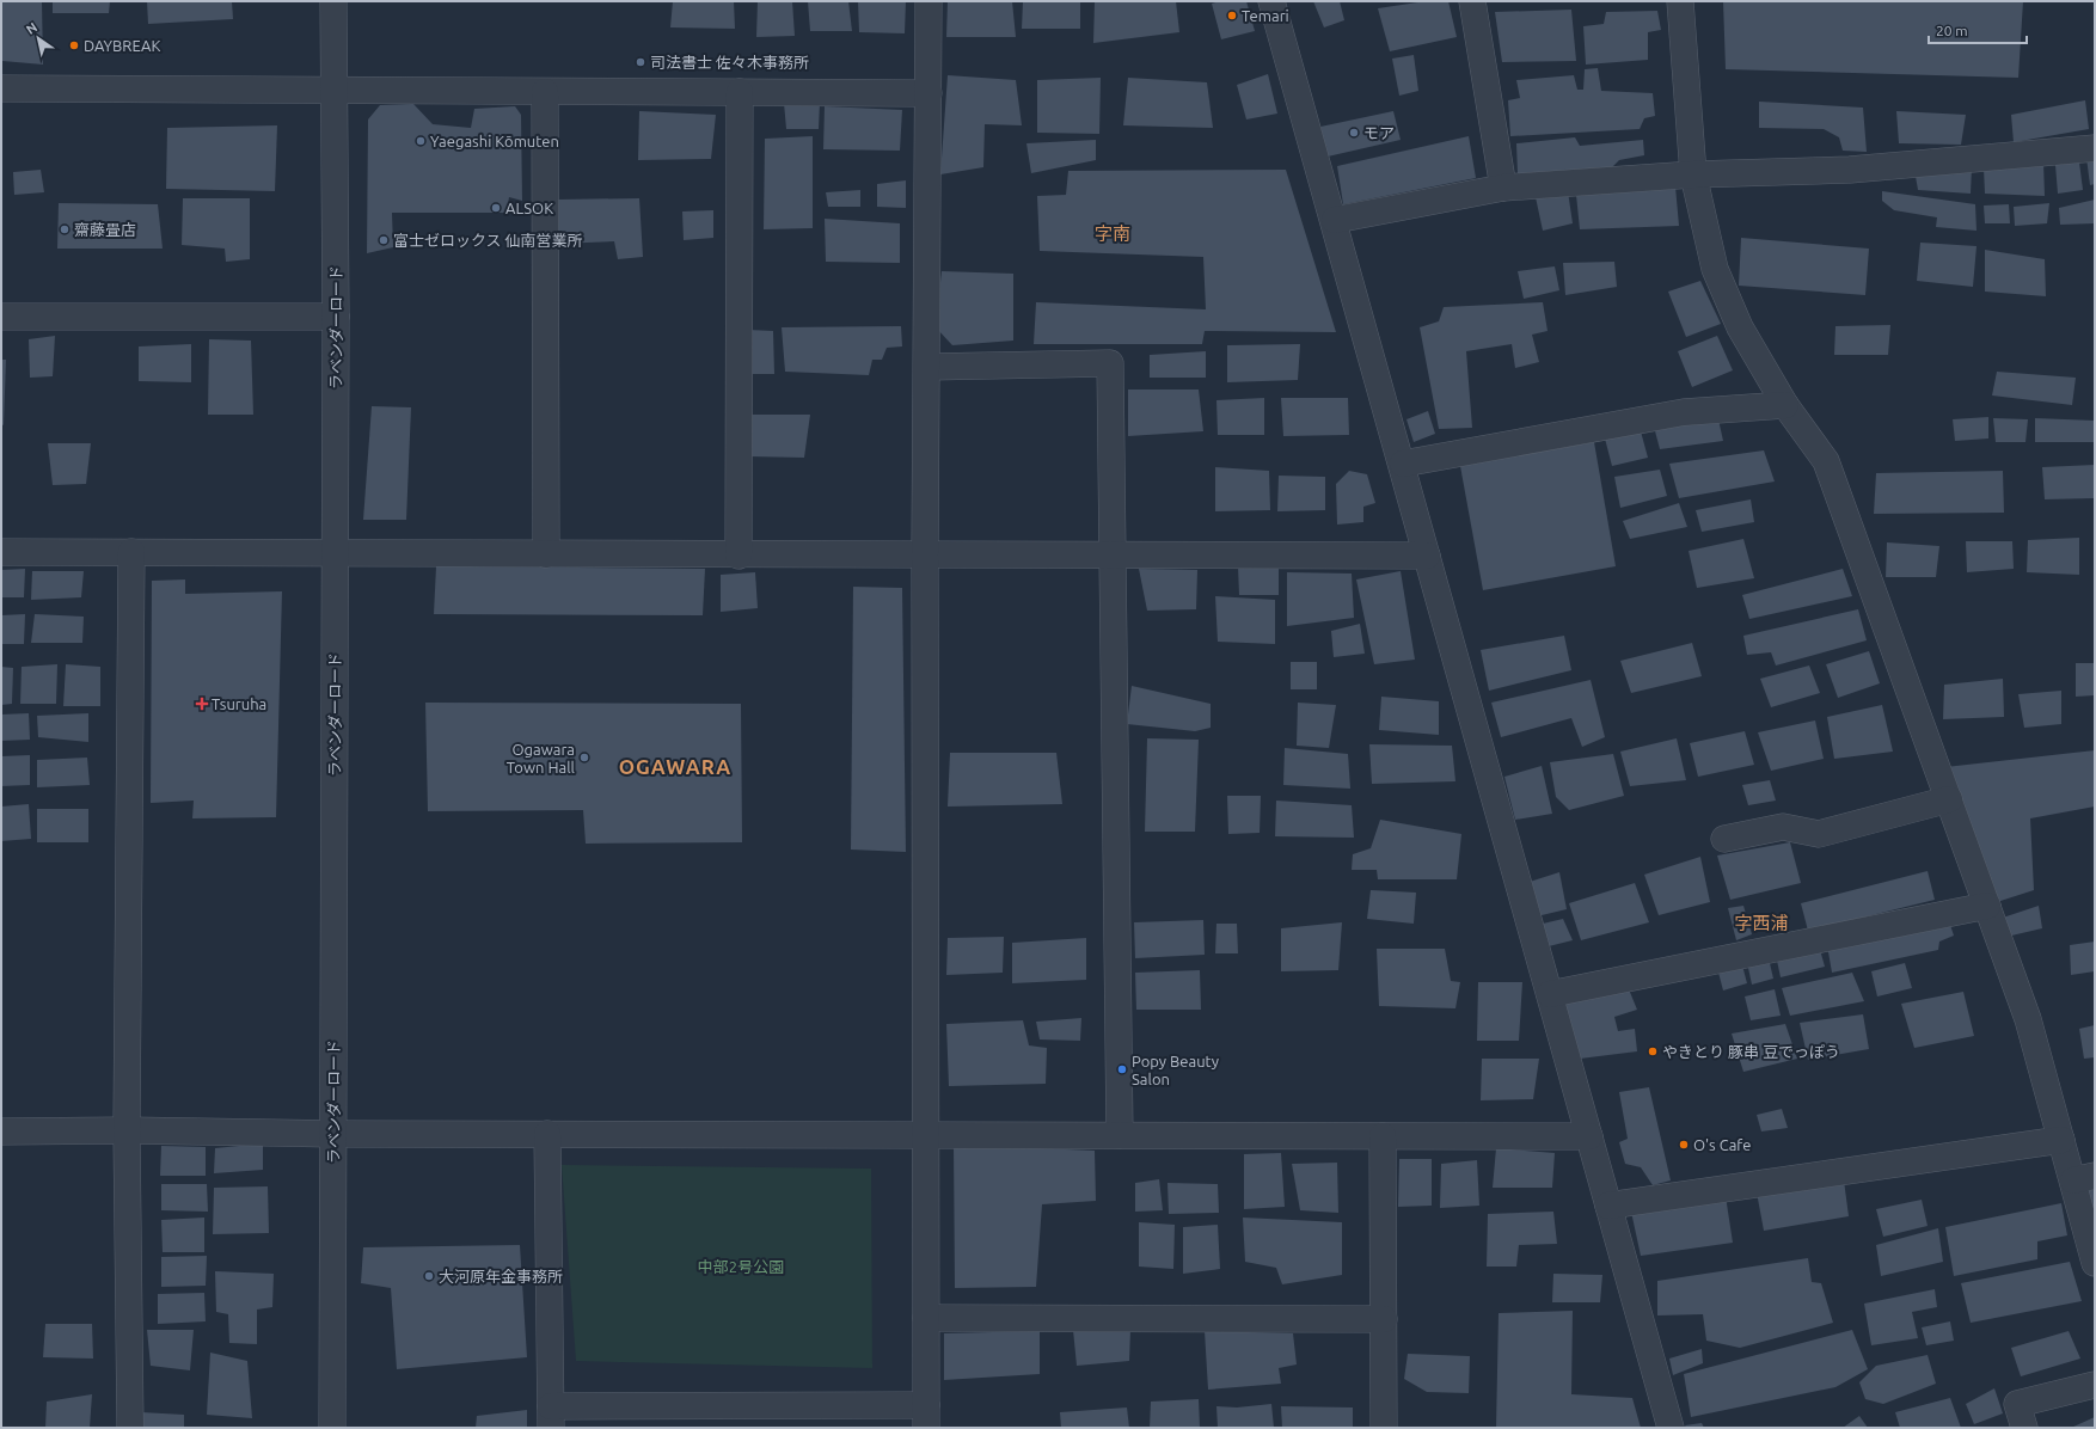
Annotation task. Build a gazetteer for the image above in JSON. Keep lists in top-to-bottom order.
{
  "streets": {
    "street": ["ラベンダーロード"]
  },
  "districts": ["字南", "OGAWARA", "字西浦"],
  "parks": ["中部2号公園"],
  "places": {
    "other": [
      "Temari",
      "DAYBREAK",
      "司法書士 佐々木事務所",
      "モア",
      "Yaegashi Kōmuten",
      "ALSOK",
      "齋藤畳店",
      "富士ゼロックス 仙南営業所",
      "Ogawara Town Hall",
      "やきとり 豚串 豆でっぽう",
      "Popy Beauty Salon",
      "O's Cafe",
      "大河原年金事務所"
    ],
    "health": ["Tsuruha"]
  },
  "scale_bar": "20 m",
  "north": "top left"
}
